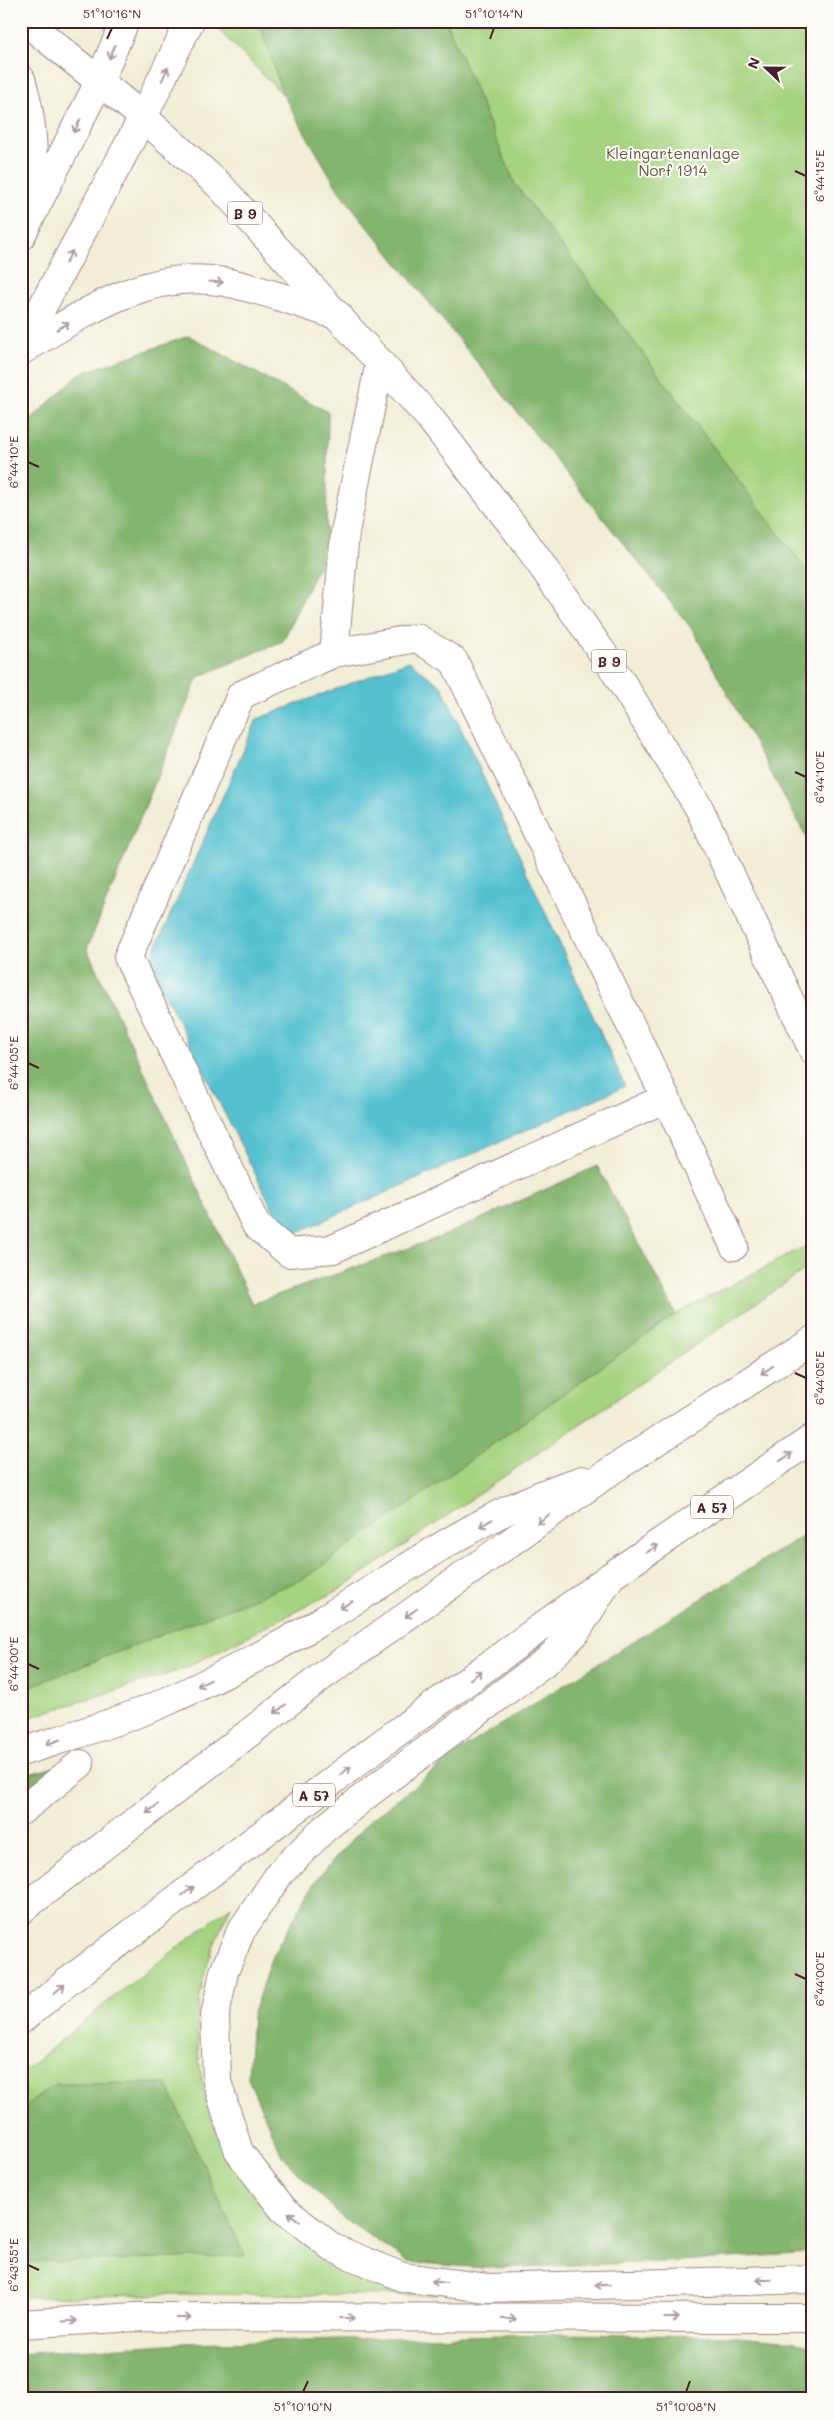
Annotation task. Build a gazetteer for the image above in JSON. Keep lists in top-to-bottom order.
{
  "streets": {
    "main road": ["B 9", "A 57"]
  },
  "parks": ["Kleingartenanlage Norf 1914"],
  "north": "left",
  "coordinates": [
    "51°10'16\"N",
    "51°10'14\"N",
    "6°44'15\"E",
    "6°44'10\"E",
    "6°44'05\"E",
    "6°44'00\"E",
    "6°43'55\"E",
    "51°10'10\"N",
    "51°10'08\"N"
  ]
}
